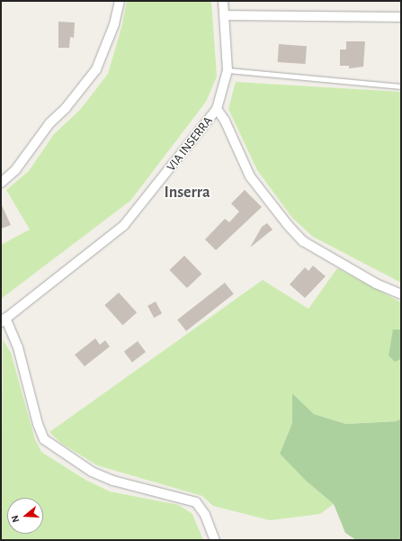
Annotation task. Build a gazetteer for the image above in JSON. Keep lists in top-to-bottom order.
{
  "streets": {
    "street": ["VIA INSERRA"]
  },
  "districts": ["Inserra"],
  "north": "left"
}
